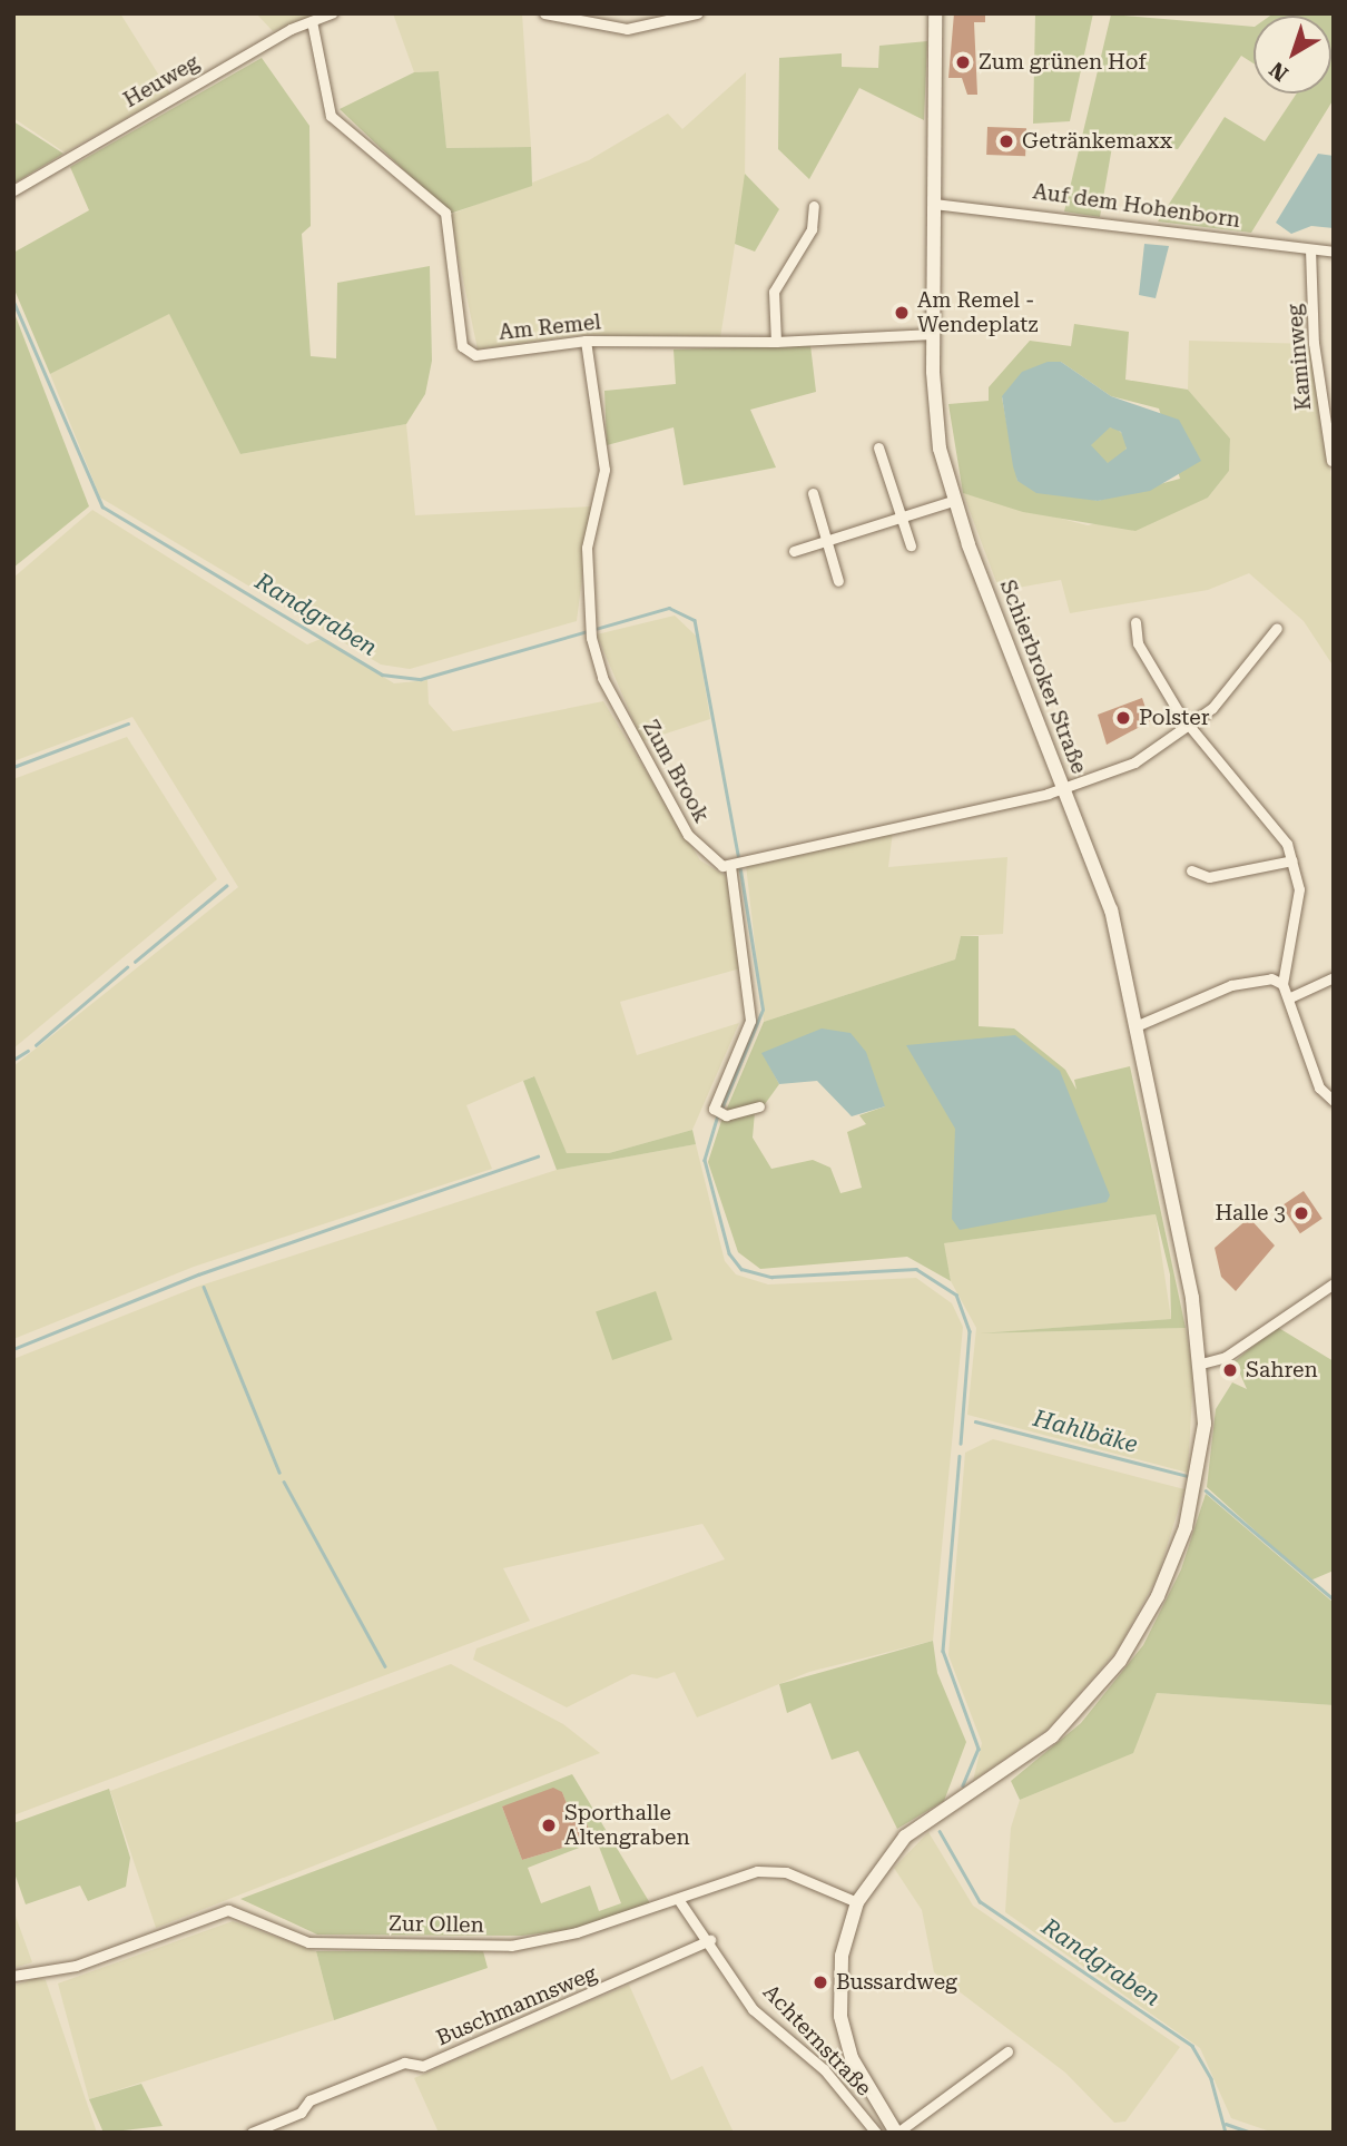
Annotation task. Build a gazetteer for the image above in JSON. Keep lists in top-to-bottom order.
{
  "streets": {
    "main road": ["Schierbroker Straße"],
    "street": [
      "Heuweg",
      "Auf dem Hohenborn",
      "Am Remel",
      "Kaminweg",
      "Zum Brook",
      "Zur Ollen",
      "Buschmannsweg",
      "Achternstraße"
    ]
  },
  "crossings": [
    ["Heuweg", "Am Remel"],
    ["Auf dem Hohenborn", "Kaminweg"],
    ["Auf dem Hohenborn", "Schierbroker Straße"],
    ["Am Remel", "Schierbroker Straße"],
    ["Am Remel", "Zum Brook"],
    ["Schierbroker Straße", "Zur Ollen"],
    ["Zur Ollen", "Achternstraße"],
    ["Buschmannsweg", "Achternstraße"]
  ],
  "water": ["Randgraben", "Hahlbäke"],
  "places": [
    "Zum grünen Hof",
    "Getränkemaxx",
    "Am Remel - Wendeplatz",
    "Polster",
    "Halle 3",
    "Sahren",
    "Sporthalle Altengraben",
    "Bussardweg"
  ],
  "north": "bottom left"
}
